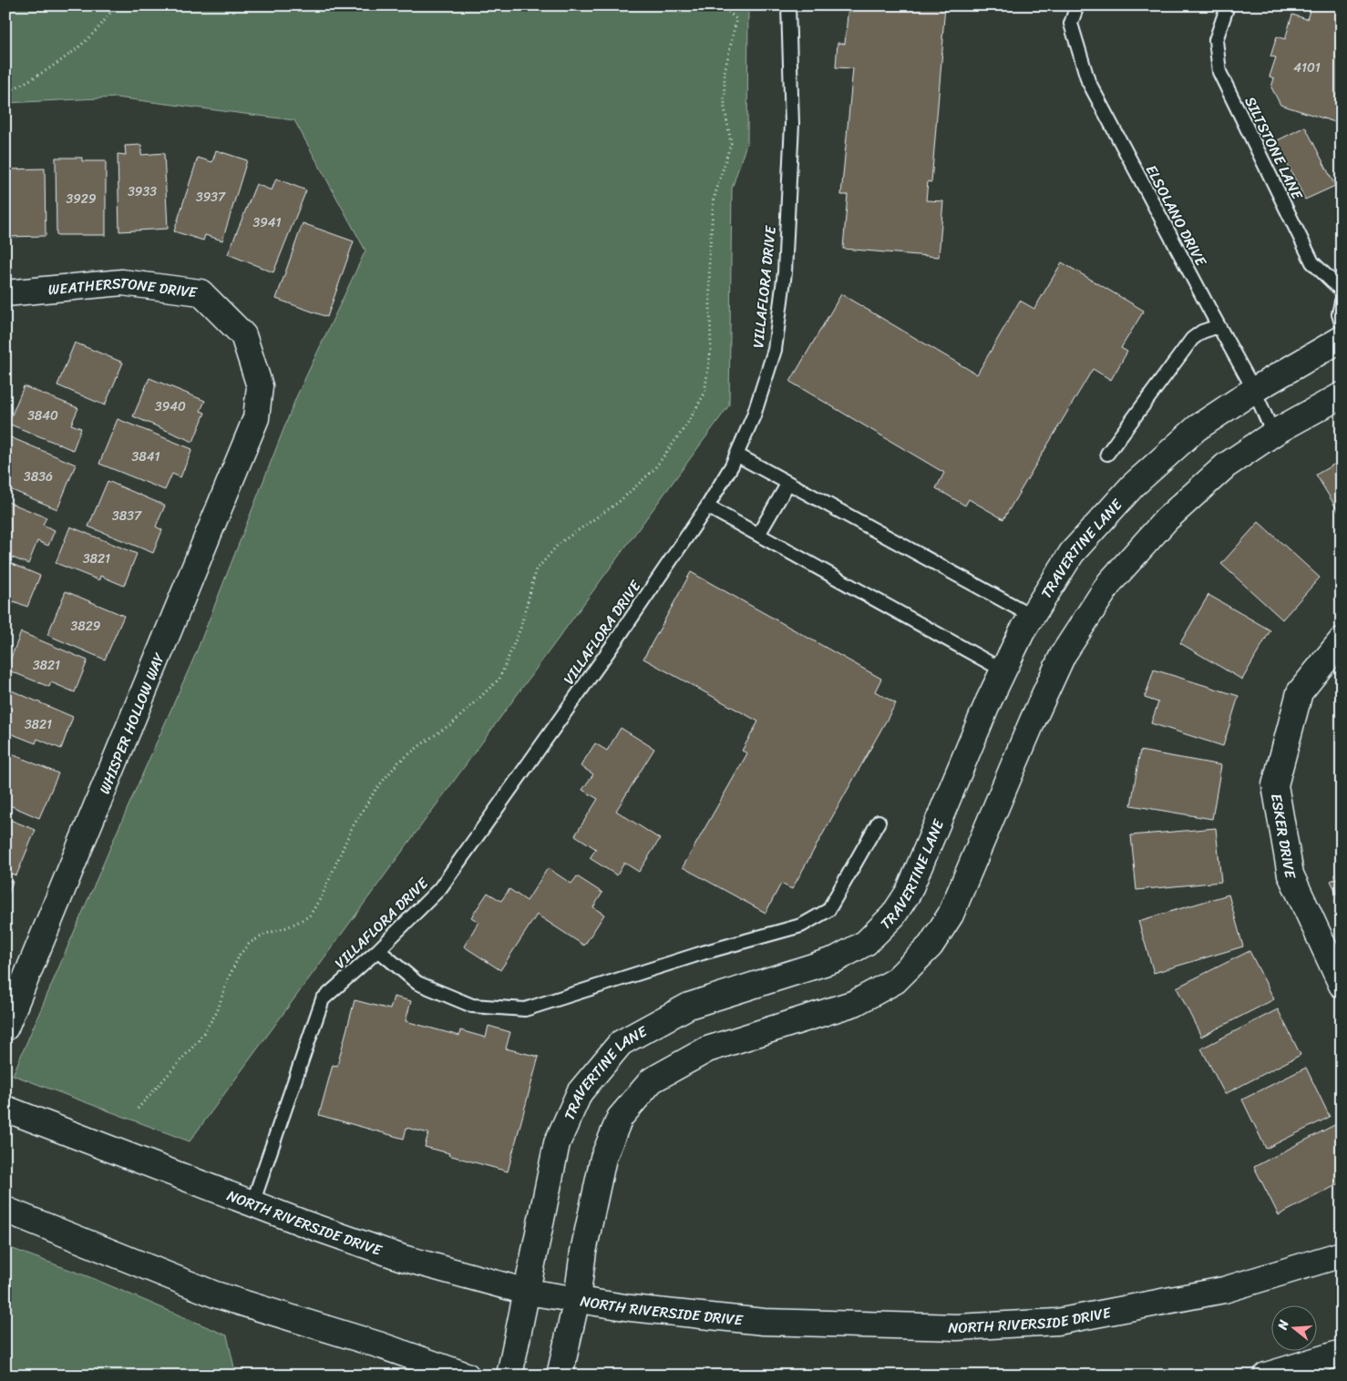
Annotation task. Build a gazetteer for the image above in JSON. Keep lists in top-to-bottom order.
{
  "streets": {
    "street": [
      "WEATHERSTONE DRIVE",
      "TRAVERTINE LANE",
      "WHISPER HOLLOW WAY",
      "ESKER DRIVE",
      "NORTH RIVERSIDE DRIVE"
    ],
    "lane": ["SILTSTONE LANE", "ELSOLANO DRIVE", "VILLAFLORA DRIVE"]
  },
  "crossings": [
    ["ELSOLANO DRIVE", "TRAVERTINE LANE"],
    ["VILLAFLORA DRIVE", "NORTH RIVERSIDE DRIVE"],
    ["WEATHERSTONE DRIVE", "WHISPER HOLLOW WAY"],
    ["TRAVERTINE LANE", "NORTH RIVERSIDE DRIVE"]
  ],
  "house_numbers": [
    "4101",
    "3933",
    "3937",
    "3929",
    "3941",
    "3940",
    "3840",
    "3841",
    "3836",
    "3837",
    "3821",
    "3829",
    "3821",
    "3821"
  ],
  "north": "left"
}
